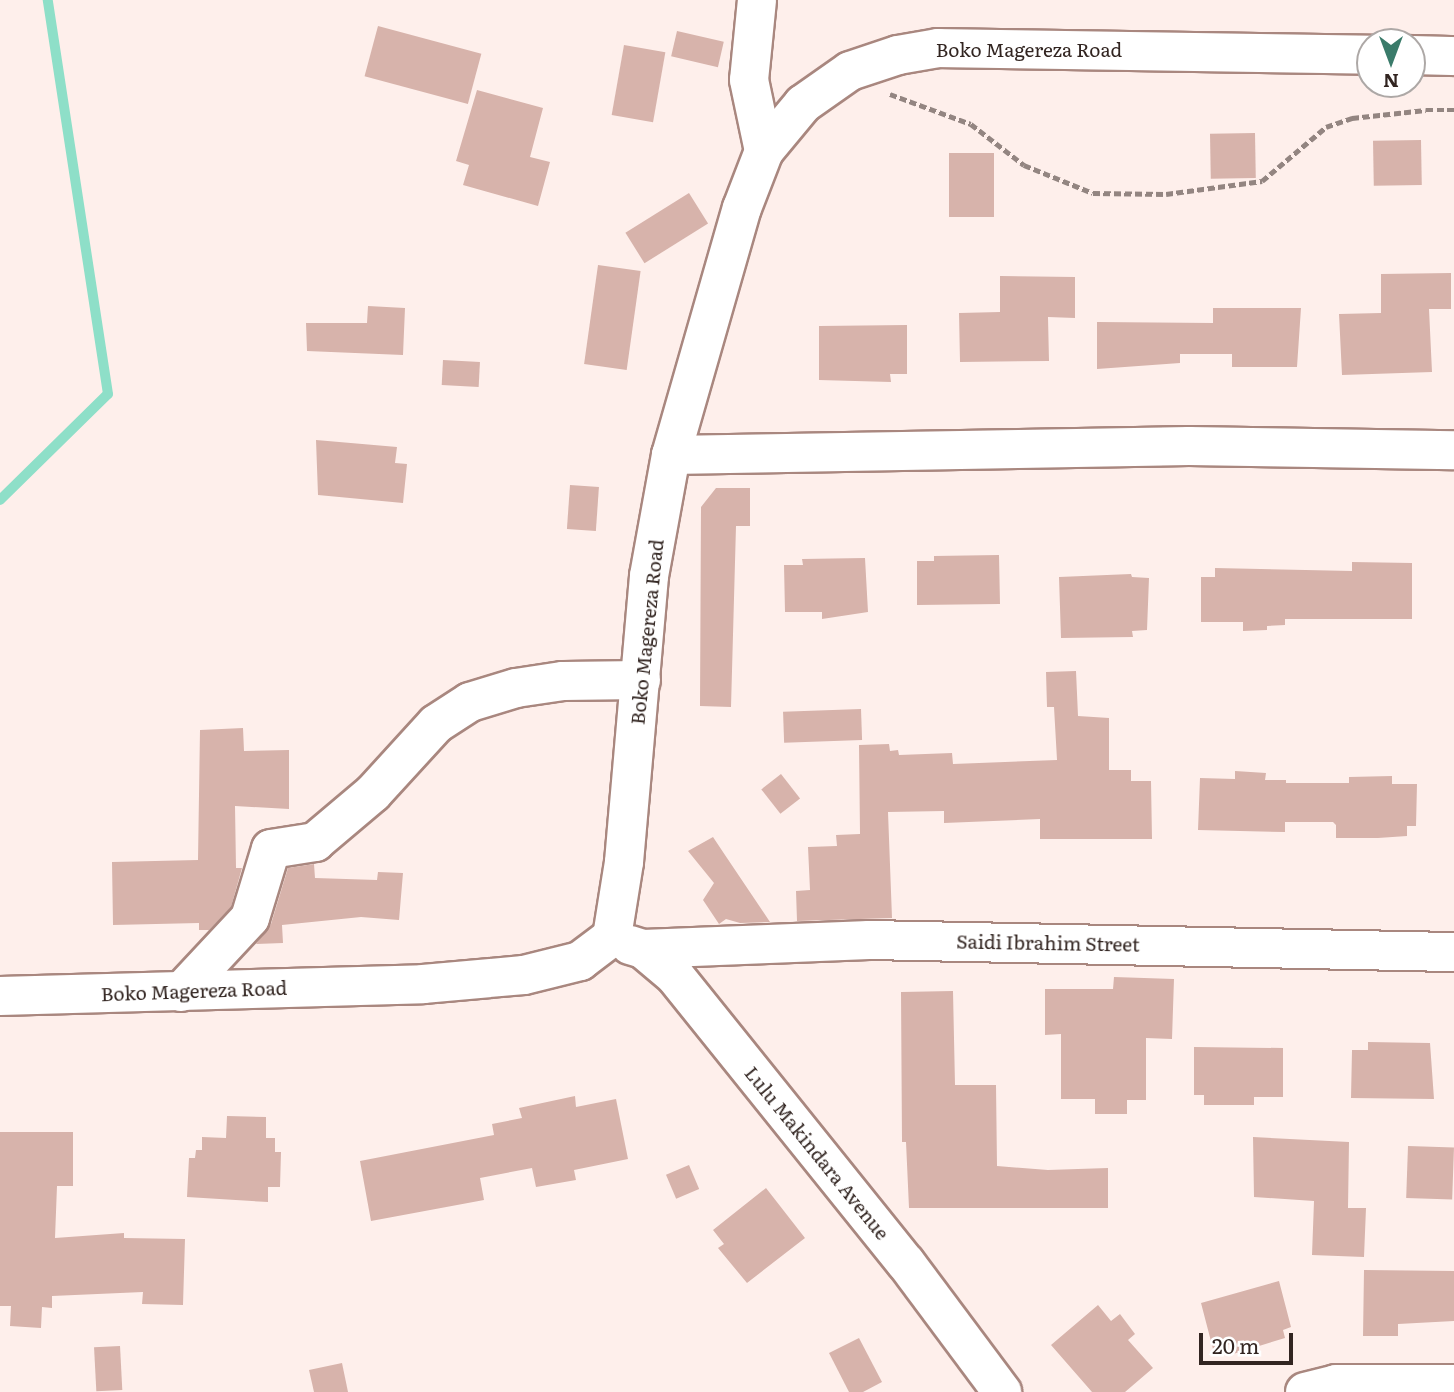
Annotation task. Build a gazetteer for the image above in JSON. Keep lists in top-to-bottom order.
{
  "streets": {
    "street": ["Boko Magereza Road", "Saidi Ibrahim Street", "Lulu Makindara Avenue"]
  },
  "crossings": [
    ["Boko Magereza Road", "Saidi Ibrahim Street"],
    ["Boko Magereza Road", "Lulu Makindara Avenue"],
    ["Saidi Ibrahim Street", "Lulu Makindara Avenue"]
  ],
  "scale_bar": "20 m",
  "north": "bottom"
}
